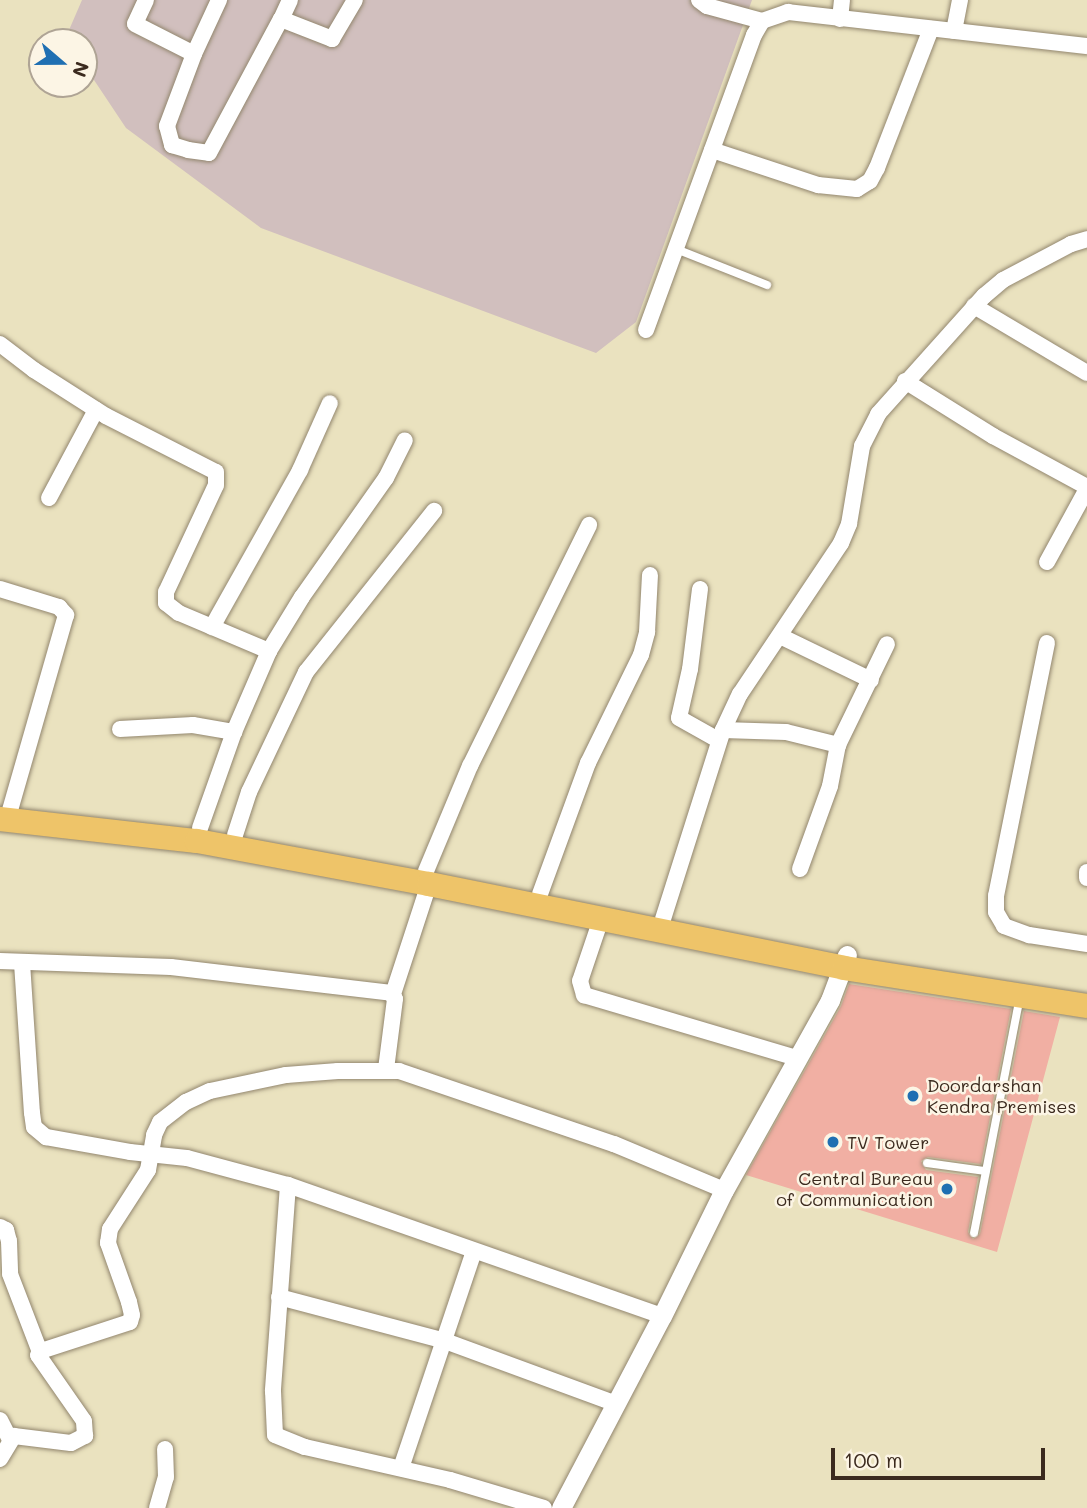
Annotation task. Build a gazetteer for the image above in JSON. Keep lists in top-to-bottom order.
{
  "places": ["Doordarshan Kendra Premises", "TV Tower", "Central Bureau of Communication"],
  "scale_bar": "100 m",
  "north": "right"
}
